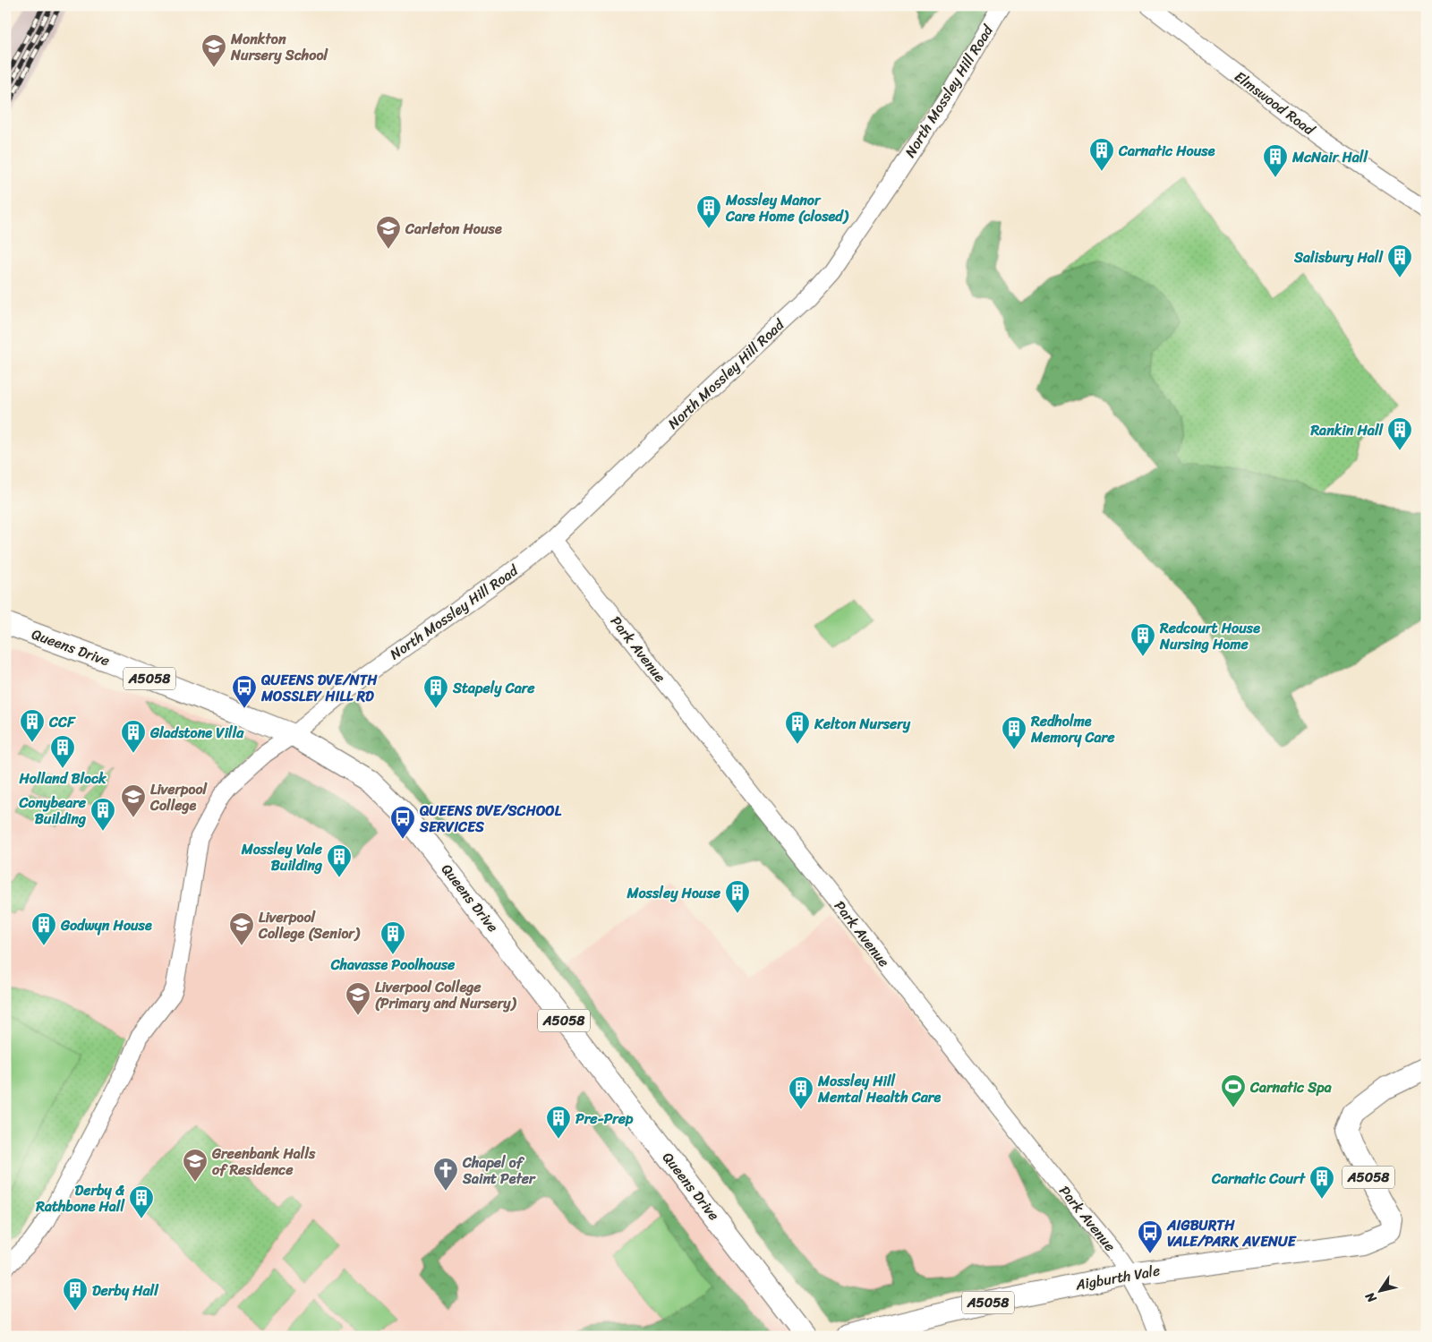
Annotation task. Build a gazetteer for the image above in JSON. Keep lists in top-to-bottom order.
{
  "streets": {
    "main road": ["Queens Drive", "A5058", "Aigburth Vale"],
    "street": ["North Mossley Hill Road", "Elmswood Road", "Park Avenue"]
  },
  "crossings": [
    ["North Mossley Hill Road", "Queens Drive"],
    ["North Mossley Hill Road", "Park Avenue"],
    ["Park Avenue", "Aigburth Vale"]
  ],
  "places": {
    "school or university": [
      "Monkton Nursery School",
      "Carleton House",
      "Liverpool College",
      "Liverpool College (Senior)",
      "Liverpool College (Primary and Nursery)",
      "Greenbank Halls of Residence"
    ],
    "building": [
      "Carnatic House",
      "McNair Hall",
      "Mossley Manor Care Home (closed)",
      "Salisbury Hall",
      "Rankin Hall",
      "Redcourt House Nursing Home",
      "Stapely Care",
      "CCF",
      "Kelton Nursery",
      "Redholme Memory Care",
      "Gladstone Villa",
      "Holland Block",
      "Conybeare Building",
      "Mossley Vale Building",
      "Mossley House",
      "Godwyn House",
      "Chavasse Poolhouse",
      "Mossley Hill Mental Health Care",
      "Pre-Prep",
      "Carnatic Court",
      "Derby & Rathbone Hall",
      "Derby Hall"
    ],
    "bus stop": ["QUEENS DVE/NTH MOSSLEY HILL RD", "QUEENS DVE/SCHOOL SERVICES", "AIGBURTH VALE/PARK AVENUE"],
    "sports": ["Carnatic Spa"],
    "church": ["Chapel of Saint Peter"]
  },
  "north": "bottom left"
}
